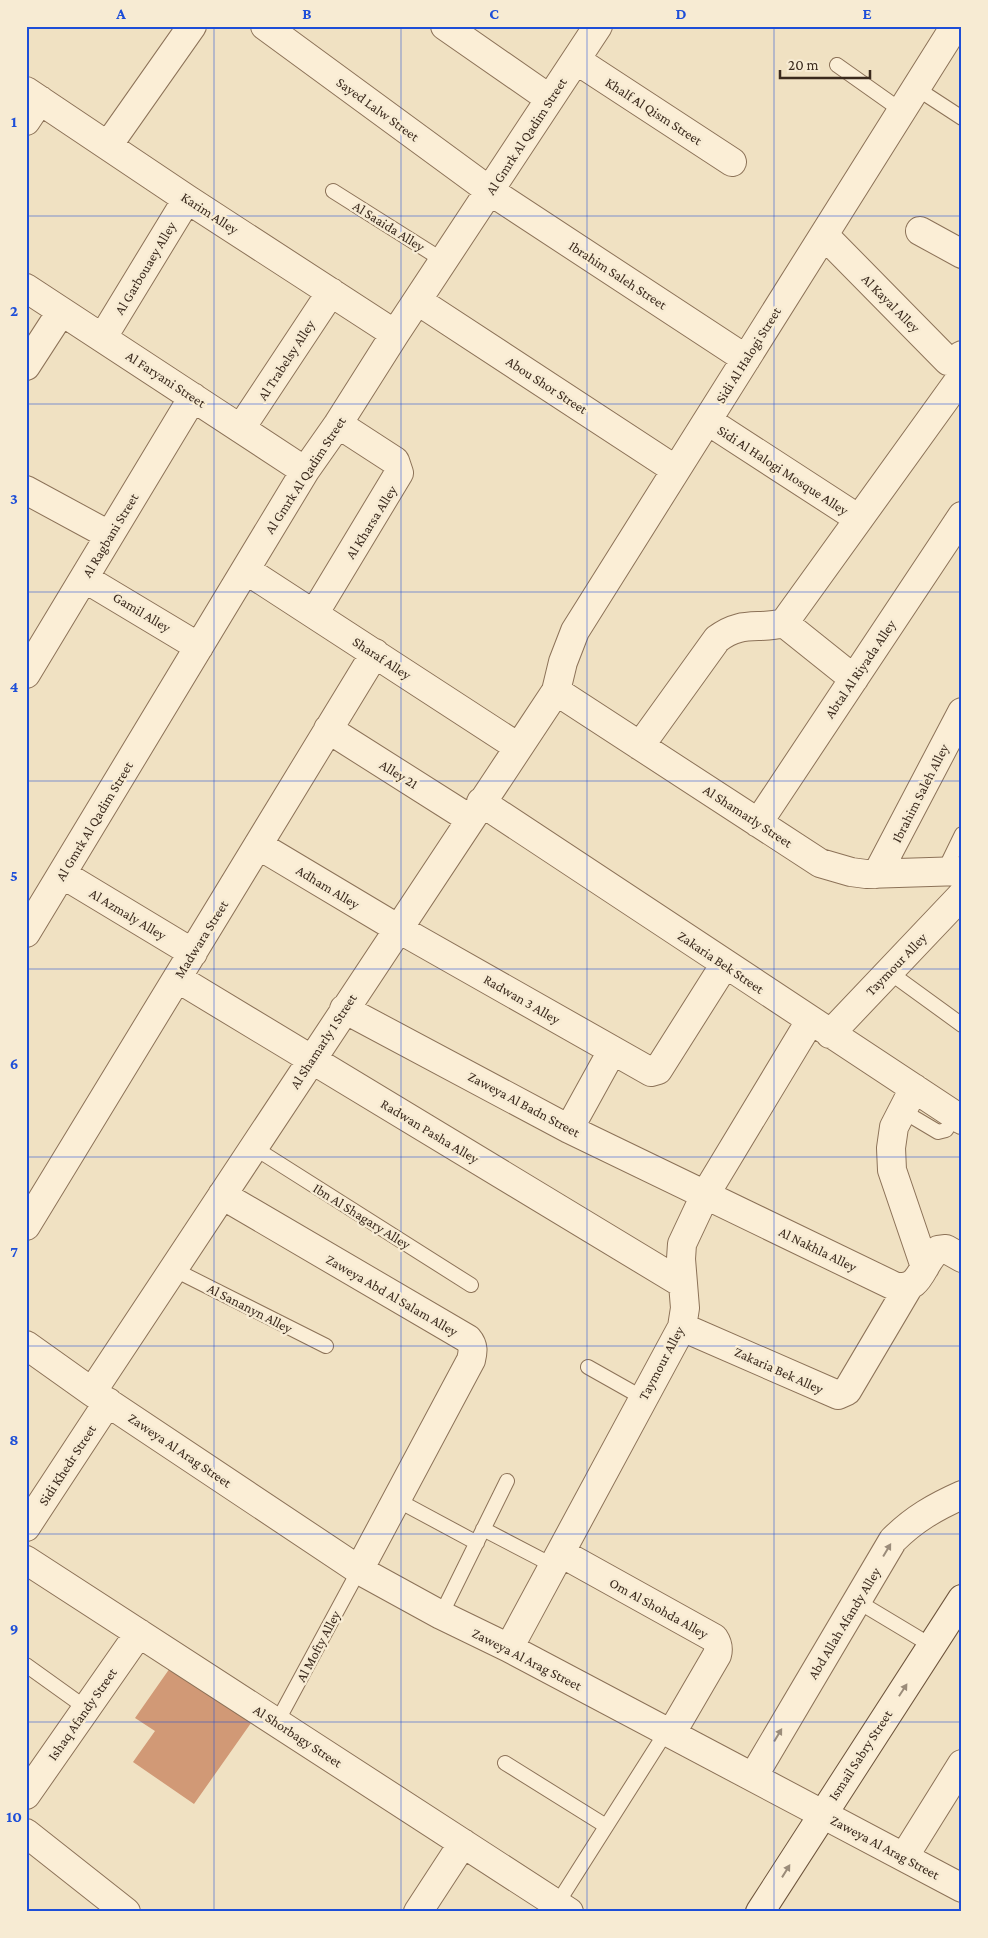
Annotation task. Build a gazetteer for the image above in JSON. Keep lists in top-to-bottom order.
{
  "streets": {
    "street": [
      "Sayed Lalw Street",
      "Khalf Al Qism Street",
      "Al Gmrk Al Qadim Street",
      "Karim Alley",
      "Al Garbouaey Alley",
      "Ibrahim Saleh Street",
      "Al Kayal Alley",
      "Sidi Al Halogi Street",
      "Al Trabelsy Alley",
      "Al Faryani Street",
      "Abou Shor Street",
      "Sidi Al Halogi Mosque Alley",
      "Al Kharsa Alley",
      "Al Ragbani Street",
      "Gamil Alley",
      "Sharaf Alley",
      "Abtal Al Riyada Alley",
      "Alley 21",
      "Ibrahim Saleh Alley",
      "Al Shamarly Street",
      "Adham Alley",
      "Al Azmaly Alley",
      "Madwara Street",
      "Zakaria Bek Street",
      "Taymour Alley",
      "Radwan 3 Alley",
      "Al Shamarly 1 Street",
      "Zaweya Al Badn Street",
      "Radwan Pasha Alley",
      "Al Nakhla Alley",
      "Zaweya Abd Al Salam Alley",
      "Zakaria Bek Alley",
      "Zaweya Al Arag Street",
      "Sidi Khedr Street",
      "Om Al Shohda Alley",
      "Abd Allah Afandy Alley",
      "Ishaq Afandy Street",
      "Al Shorbagy Street",
      "Ismail Sabry Street"
    ],
    "lane": [
      "Al Saaida Alley",
      "Ibn Al Shagary Alley",
      "Al Sananyn Alley",
      "Al Mofty Alley"
    ]
  },
  "crossings": [
    ["Sayed Lalw Street", "Al Gmrk Al Qadim Street"],
    ["Sayed Lalw Street", "Ibrahim Saleh Street"],
    ["Khalf Al Qism Street", "Al Gmrk Al Qadim Street"],
    ["Al Gmrk Al Qadim Street", "Karim Alley"],
    ["Al Gmrk Al Qadim Street", "Al Saaida Alley"],
    ["Al Gmrk Al Qadim Street", "Ibrahim Saleh Street"],
    ["Al Gmrk Al Qadim Street", "Al Faryani Street"],
    ["Al Gmrk Al Qadim Street", "Abou Shor Street"],
    ["Al Gmrk Al Qadim Street", "Al Kharsa Alley"],
    ["Al Gmrk Al Qadim Street", "Gamil Alley"],
    ["Al Gmrk Al Qadim Street", "Sharaf Alley"],
    ["Al Gmrk Al Qadim Street", "Al Azmaly Alley"],
    ["Karim Alley", "Al Garbouaey Alley"],
    ["Karim Alley", "Al Trabelsy Alley"],
    ["Al Garbouaey Alley", "Al Faryani Street"],
    ["Ibrahim Saleh Street", "Sidi Al Halogi Street"],
    ["Al Kayal Alley", "Sidi Al Halogi Street"],
    ["Sidi Al Halogi Street", "Abou Shor Street"],
    ["Sidi Al Halogi Street", "Sidi Al Halogi Mosque Alley"],
    ["Sidi Al Halogi Street", "Al Shamarly Street"],
    ["Sidi Al Halogi Street", "Al Shamarly 1 Street"],
    ["Al Trabelsy Alley", "Al Faryani Street"],
    ["Al Faryani Street", "Al Ragbani Street"],
    ["Al Kharsa Alley", "Sharaf Alley"],
    ["Al Ragbani Street", "Gamil Alley"],
    ["Sharaf Alley", "Madwara Street"],
    ["Sharaf Alley", "Al Shamarly 1 Street"],
    ["Abtal Al Riyada Alley", "Al Shamarly Street"],
    ["Alley 21", "Madwara Street"],
    ["Alley 21", "Zakaria Bek Street"],
    ["Alley 21", "Al Shamarly 1 Street"],
    ["Ibrahim Saleh Alley", "Al Shamarly Street"],
    ["Al Shamarly Street", "Al Shamarly 1 Street"],
    ["Adham Alley", "Madwara Street"],
    ["Adham Alley", "Radwan 3 Alley"],
    ["Adham Alley", "Al Shamarly 1 Street"],
    ["Al Azmaly Alley", "Madwara Street"],
    ["Madwara Street", "Radwan Pasha Alley"],
    ["Zakaria Bek Street", "Taymour Alley"],
    ["Zakaria Bek Street", "Radwan 3 Alley"],
    ["Zakaria Bek Street", "Al Shamarly 1 Street"],
    ["Taymour Alley", "Zaweya Al Badn Street"],
    ["Taymour Alley", "Radwan Pasha Alley"],
    ["Taymour Alley", "Al Nakhla Alley"],
    ["Taymour Alley", "Zakaria Bek Alley"],
    ["Taymour Alley", "Zaweya Al Arag Street"],
    ["Taymour Alley", "Om Al Shohda Alley"],
    ["Radwan 3 Alley", "Al Shamarly 1 Street"],
    ["Al Shamarly 1 Street", "Zaweya Al Badn Street"],
    ["Al Shamarly 1 Street", "Radwan Pasha Alley"],
    ["Al Shamarly 1 Street", "Ibn Al Shagary Alley"],
    ["Al Shamarly 1 Street", "Zaweya Abd Al Salam Alley"],
    ["Al Shamarly 1 Street", "Al Sananyn Alley"],
    ["Al Shamarly 1 Street", "Zaweya Al Arag Street"],
    ["Al Shamarly 1 Street", "Sidi Khedr Street"],
    ["Zaweya Al Badn Street", "Al Nakhla Alley"],
    ["Al Nakhla Alley", "Zakaria Bek Alley"],
    ["Zaweya Abd Al Salam Alley", "Zaweya Al Arag Street"],
    ["Zaweya Abd Al Salam Alley", "Al Mofty Alley"],
    ["Zaweya Al Arag Street", "Sidi Khedr Street"],
    ["Zaweya Al Arag Street", "Om Al Shohda Alley"],
    ["Zaweya Al Arag Street", "Abd Allah Afandy Alley"],
    ["Zaweya Al Arag Street", "Al Mofty Alley"],
    ["Zaweya Al Arag Street", "Ismail Sabry Street"],
    ["Al Mofty Alley", "Al Shorbagy Street"],
    ["Ishaq Afandy Street", "Al Shorbagy Street"]
  ],
  "scale_bar": "20 m",
  "grid": {
    "columns": [
      "A",
      "B",
      "C",
      "D",
      "E"
    ],
    "rows": [
      "1",
      "2",
      "3",
      "4",
      "5",
      "6",
      "7",
      "8",
      "9",
      "10"
    ]
  }
}
